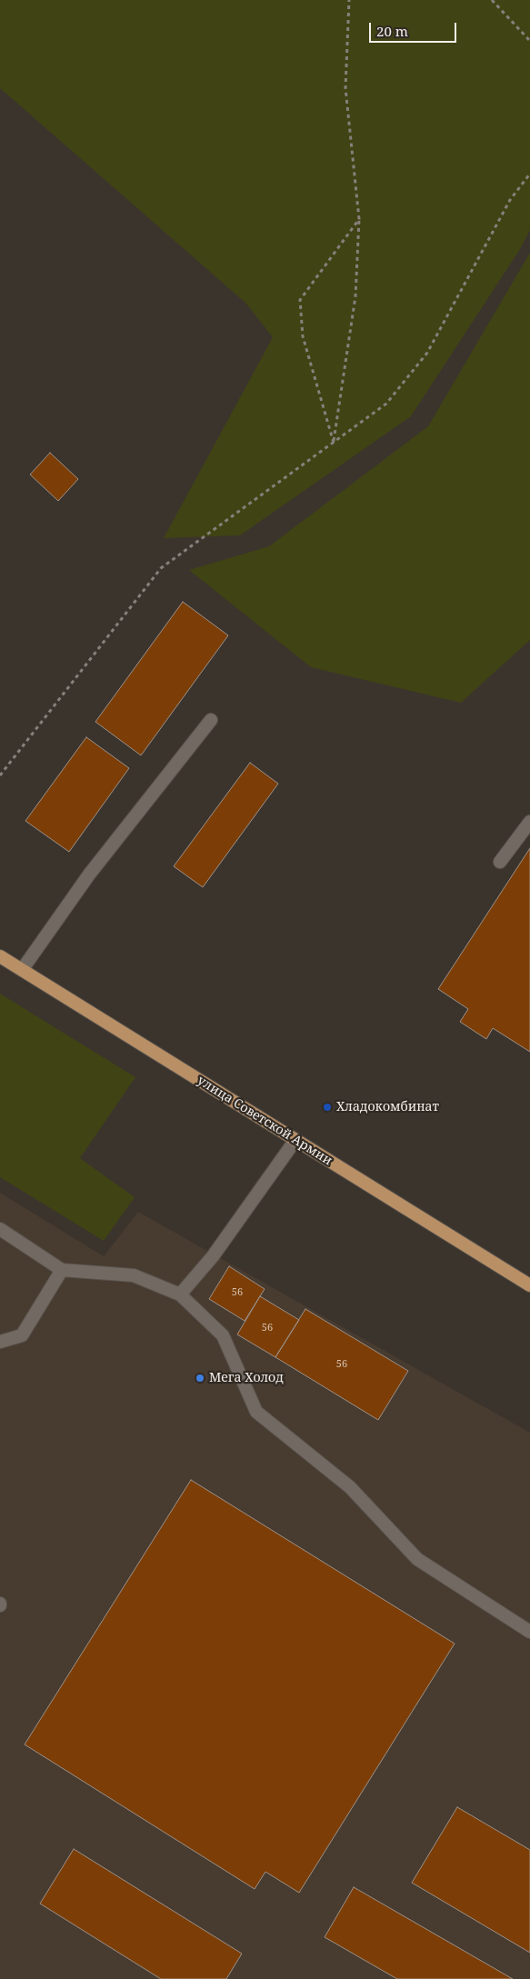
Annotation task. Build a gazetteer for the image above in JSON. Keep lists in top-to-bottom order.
{
  "streets": {
    "main road": ["улица Советской Армии"]
  },
  "places": ["Хладокомбинат", "Мега Холод"],
  "house_numbers": ["56", "56", "56"],
  "scale_bar": "20 m"
}
